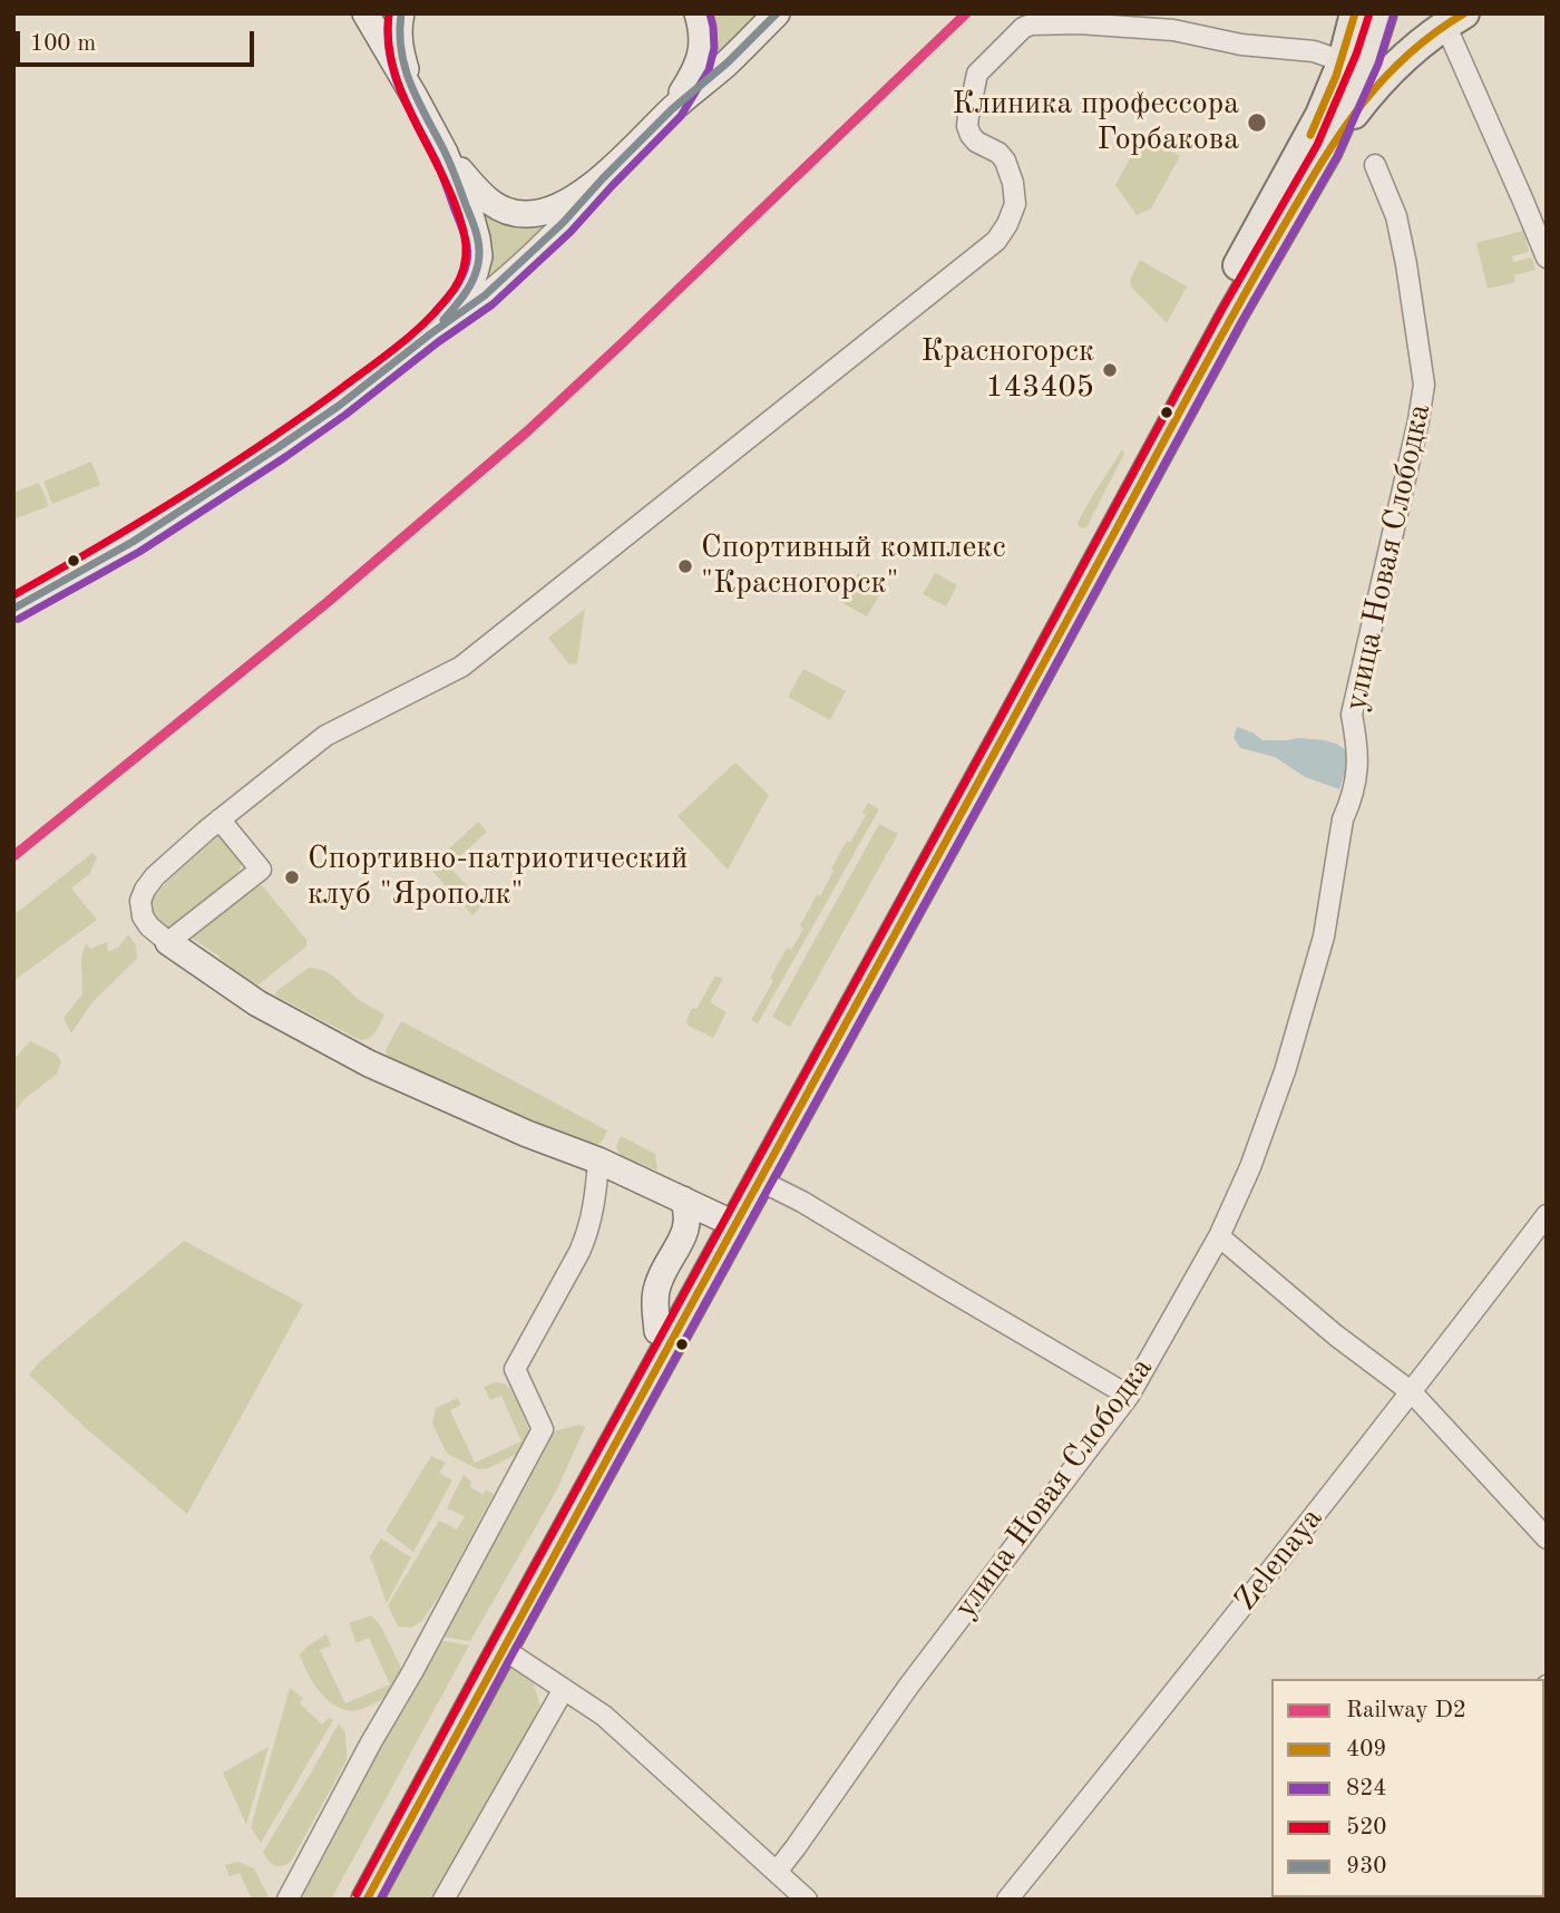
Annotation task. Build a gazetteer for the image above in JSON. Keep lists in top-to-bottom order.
{
  "streets": {
    "street": ["улица Новая Слободка", "Zelenaya"]
  },
  "places": [
    "Клиника профессора Горбакова",
    "Красногорск 143405",
    "Спортивный комплекс \"Красногорск\"",
    "Спортивно-патриотический клуб \"Ярополк\""
  ],
  "lines": [
    "rail line D2",
    "transit line 409",
    "transit line 824",
    "transit line 520",
    "transit line 930"
  ],
  "legend": [
    "Railway D2",
    "409",
    "824",
    "520",
    "930"
  ],
  "scale_bar": "100 m"
}
